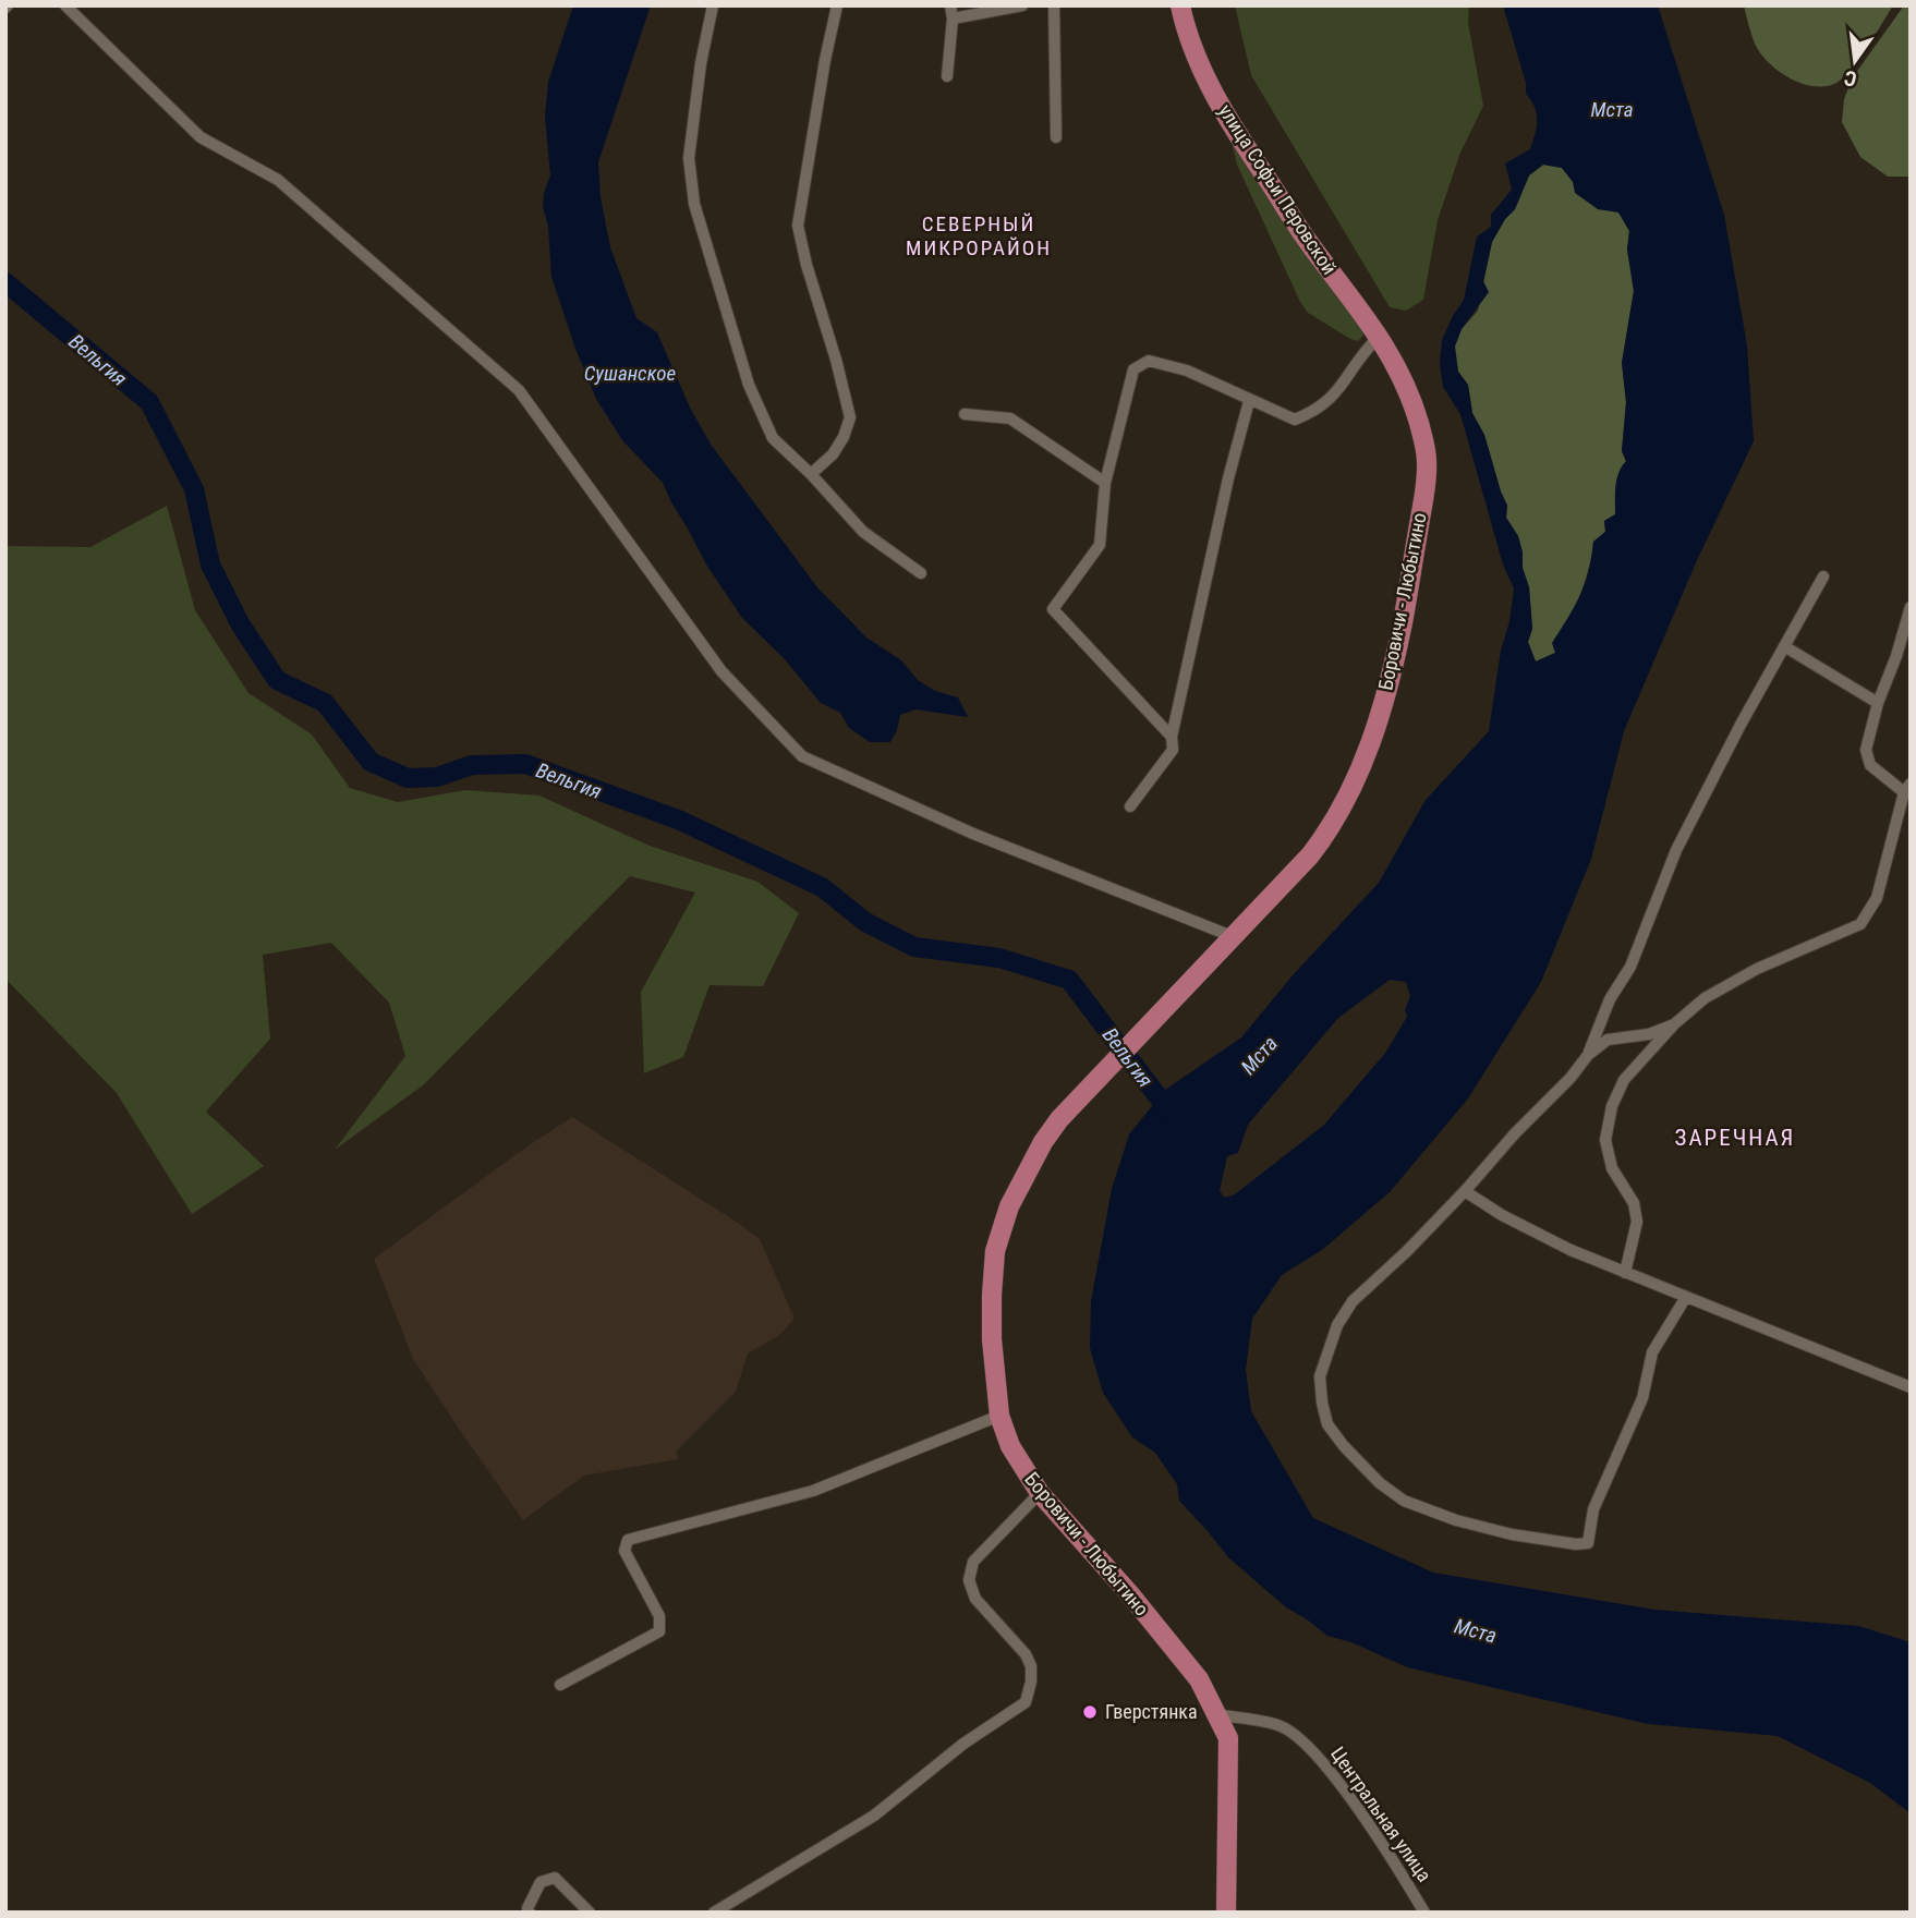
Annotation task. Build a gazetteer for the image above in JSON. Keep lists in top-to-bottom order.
{
  "streets": {
    "main road": ["улица Софьи Перовской", "Боровичи - Любытино"],
    "street": ["Центральная улица"]
  },
  "crossings": [
    ["улица Софьи Перовской", "Боровичи - Любытино"],
    ["Боровичи - Любытино", "Центральная улица"]
  ],
  "districts": ["СЕВЕРНЫЙ МИКРОРАЙОН", "ЗАРЕЧНАЯ"],
  "water": ["Мста", "Вельгия", "Сушанское"],
  "places": ["Гверстянка"],
  "north": "bottom"
}
